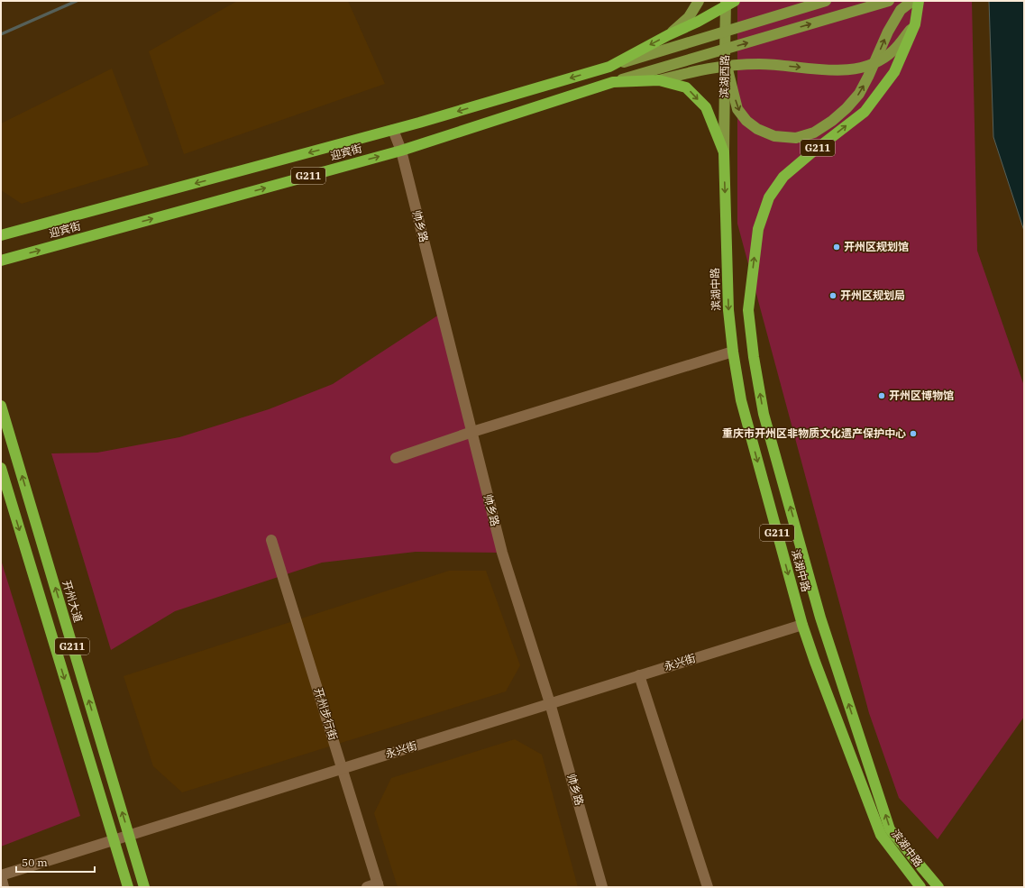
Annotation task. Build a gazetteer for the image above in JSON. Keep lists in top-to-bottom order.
{
  "streets": {
    "highway": [
      "G211",
      "迎宾街",
      "滨湖中路",
      "开州大道"
    ],
    "main road": ["滨湖西路"],
    "street": ["帅乡路", "永兴街", "开州步行街"]
  },
  "crossings": [
    ["滨湖西路", "G211"],
    ["滨湖西路", "滨湖中路"],
    ["G211", "迎宾街"],
    ["G211", "滨湖中路"],
    ["G211", "永兴街"],
    ["迎宾街", "帅乡路"],
    ["帅乡路", "永兴街"],
    ["滨湖中路", "永兴街"],
    ["开州大道", "永兴街"],
    ["永兴街", "开州步行街"]
  ],
  "places": [
    "开州区规划馆",
    "开州区规划局",
    "开州区博物馆",
    "重庆市开州区非物质文化遗产保护中心"
  ],
  "scale_bar": "50 m"
}
